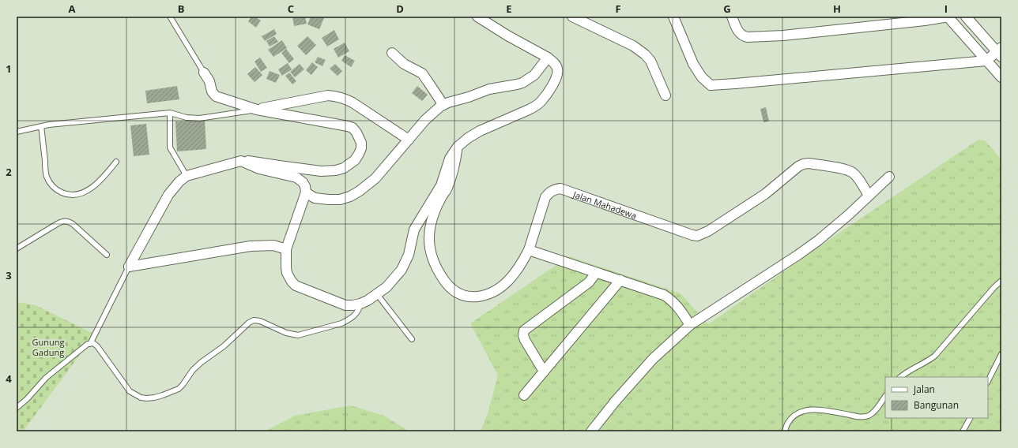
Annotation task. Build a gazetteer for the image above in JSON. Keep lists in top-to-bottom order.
{
  "streets": {
    "street": ["Jalan Mahadewa"]
  },
  "parks": ["Gunung Gadung"],
  "legend": ["Jalan", "Bangunan"],
  "grid": {
    "columns": [
      "A",
      "B",
      "C",
      "D",
      "E",
      "F",
      "G",
      "H",
      "I"
    ],
    "rows": [
      "1",
      "2",
      "3",
      "4"
    ]
  }
}
